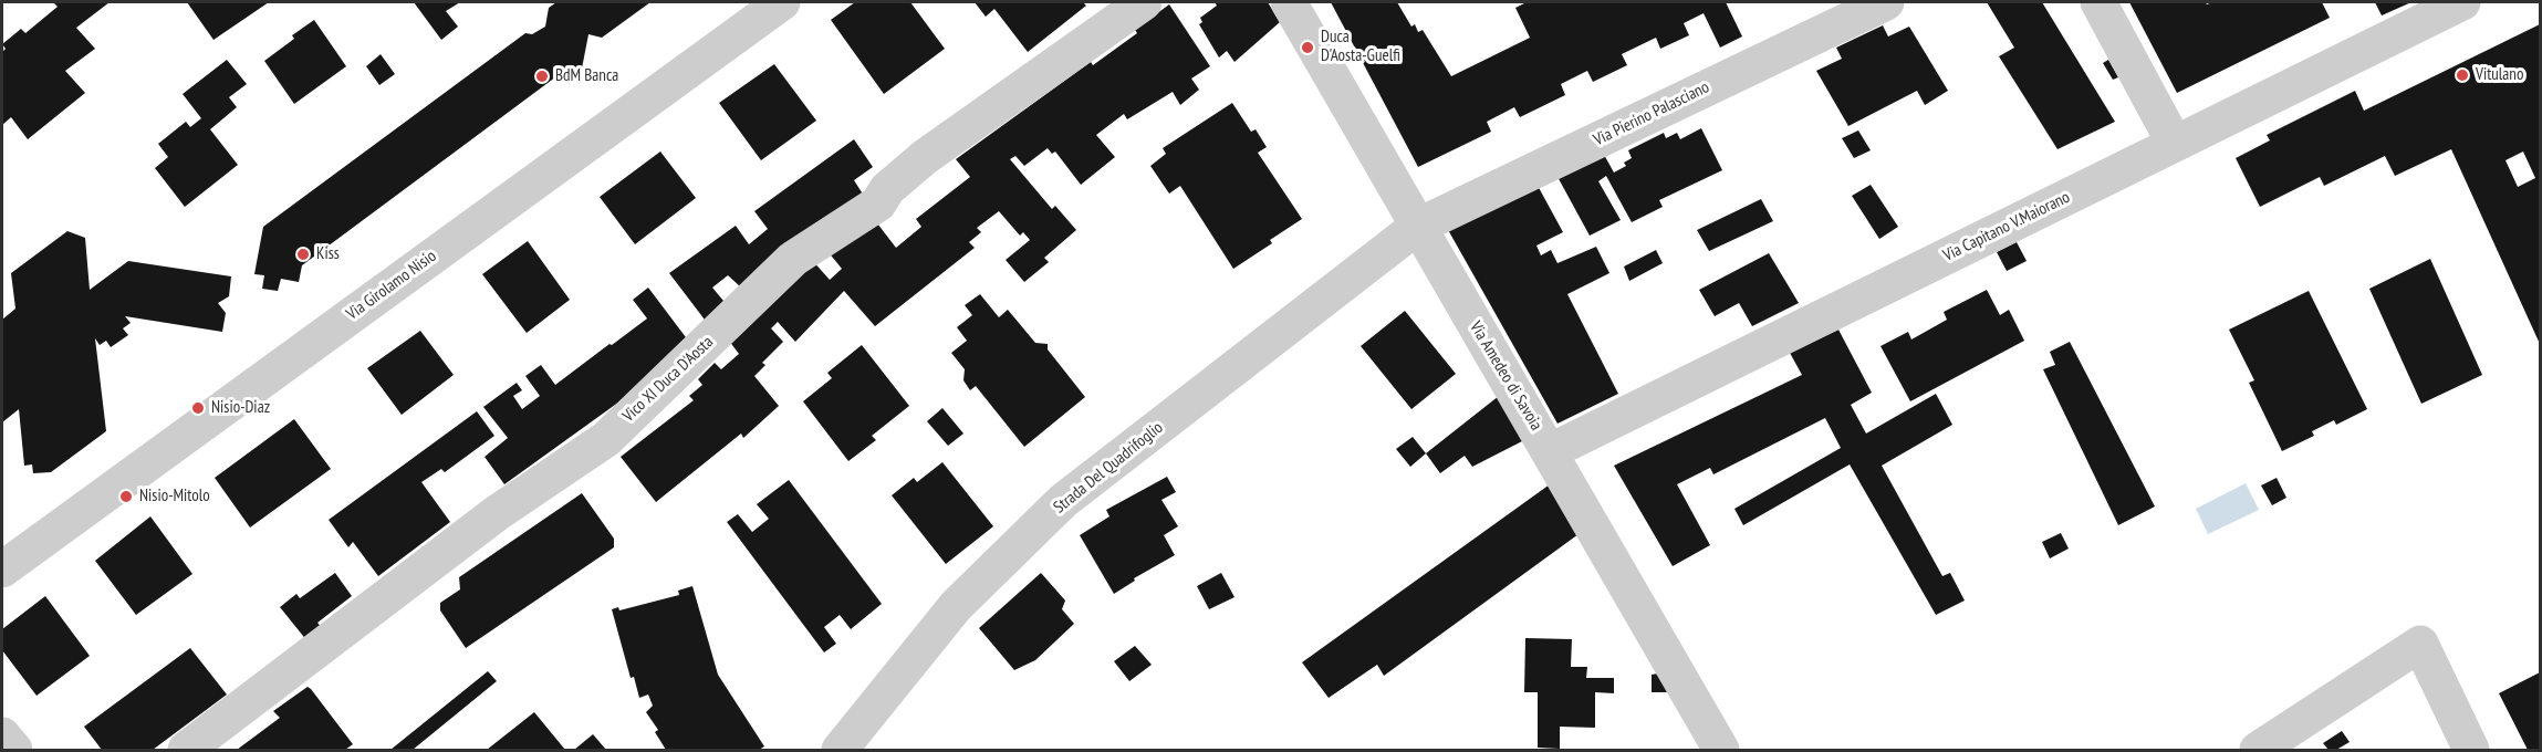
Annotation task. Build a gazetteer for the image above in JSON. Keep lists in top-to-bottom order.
{
  "streets": {
    "street": [
      "Via Pierino Palasciano",
      "Via Capitano V.Maiorano",
      "Via Girolamo Nisio",
      "Via Amedeo di Savoia",
      "Vico XI Duca D'Aosta",
      "Strada Del Quadrifoglio"
    ]
  },
  "crossings": [
    ["Via Pierino Palasciano", "Via Amedeo di Savoia"],
    ["Via Pierino Palasciano", "Strada Del Quadrifoglio"],
    ["Via Capitano V.Maiorano", "Via Amedeo di Savoia"],
    ["Via Amedeo di Savoia", "Strada Del Quadrifoglio"]
  ],
  "places": [
    "Duca D'Aosta-Guelfi",
    "Vitulano",
    "BdM Banca",
    "Kiss",
    "Nisio-Diaz",
    "Nisio-Mitolo"
  ]
}
